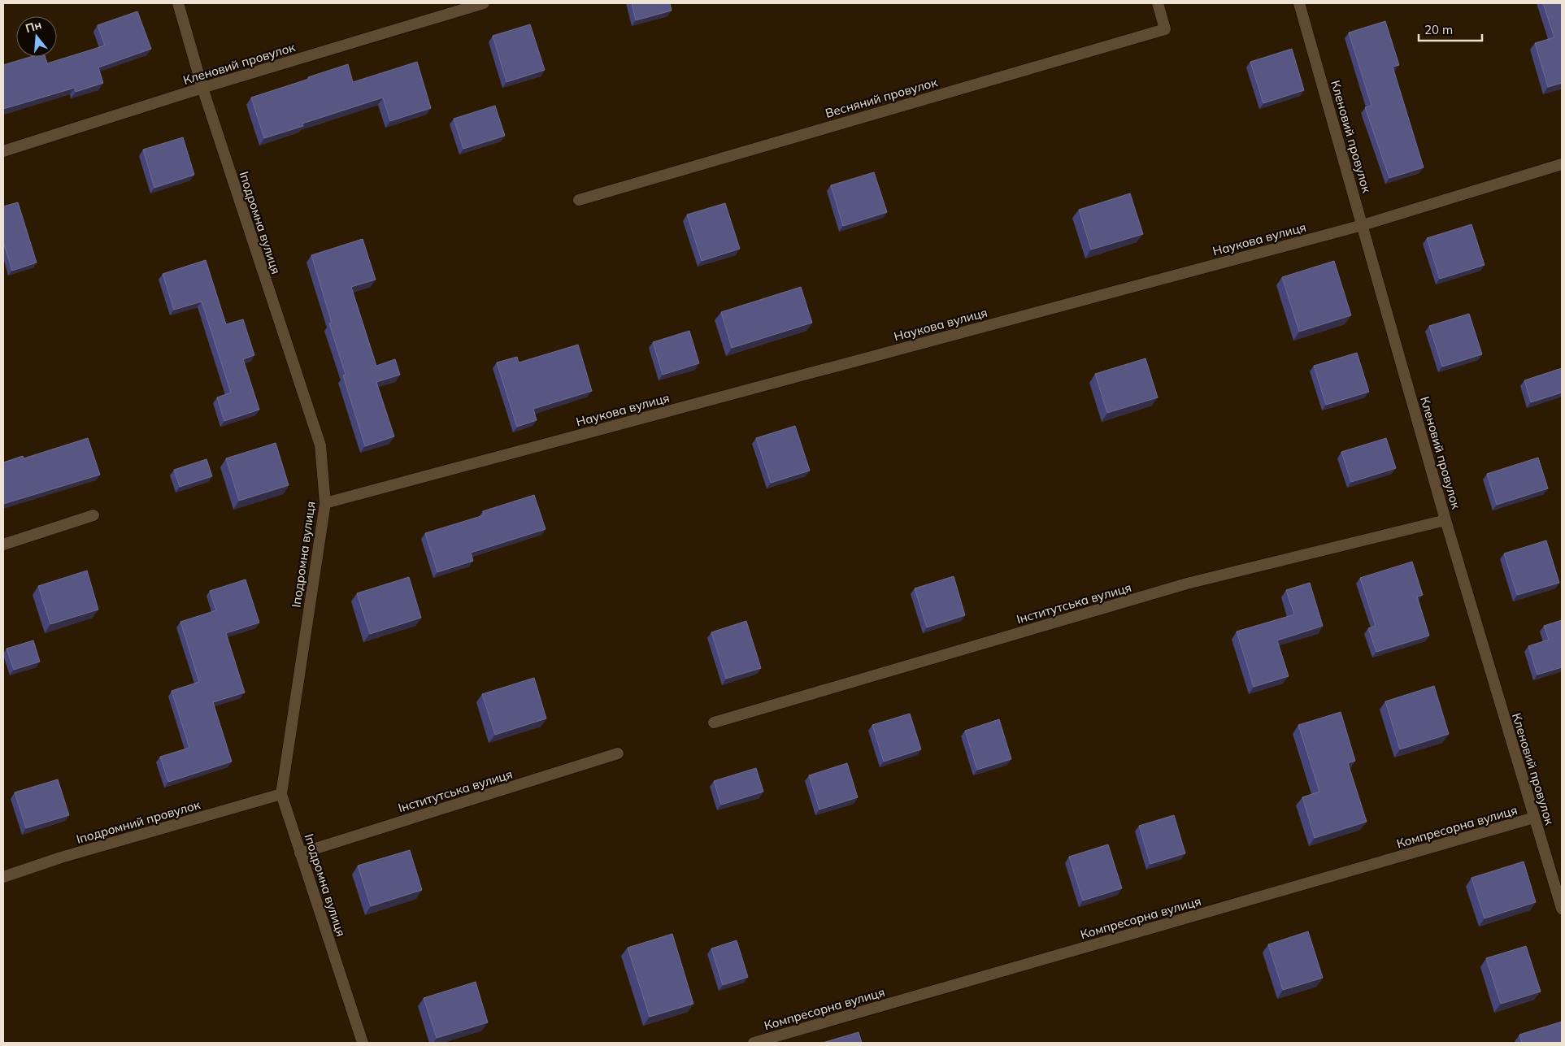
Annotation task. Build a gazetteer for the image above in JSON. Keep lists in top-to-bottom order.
{
  "streets": {
    "street": [
      "Кленовий провулок",
      "Весняний провулок",
      "Іподромна вулиця",
      "Наукова вулиця",
      "Інститутська вулиця",
      "Іподромний провулок",
      "Компресорна вулиця"
    ]
  },
  "crossings": [
    ["Кленовий провулок", "Іподромна вулиця"],
    ["Кленовий провулок", "Наукова вулиця"],
    ["Кленовий провулок", "Інститутська вулиця"],
    ["Кленовий провулок", "Компресорна вулиця"],
    ["Іподромна вулиця", "Наукова вулиця"],
    ["Іподромна вулиця", "Інститутська вулиця"],
    ["Іподромна вулиця", "Іподромний провулок"]
  ],
  "scale_bar": "20 m",
  "north": "top"
}
